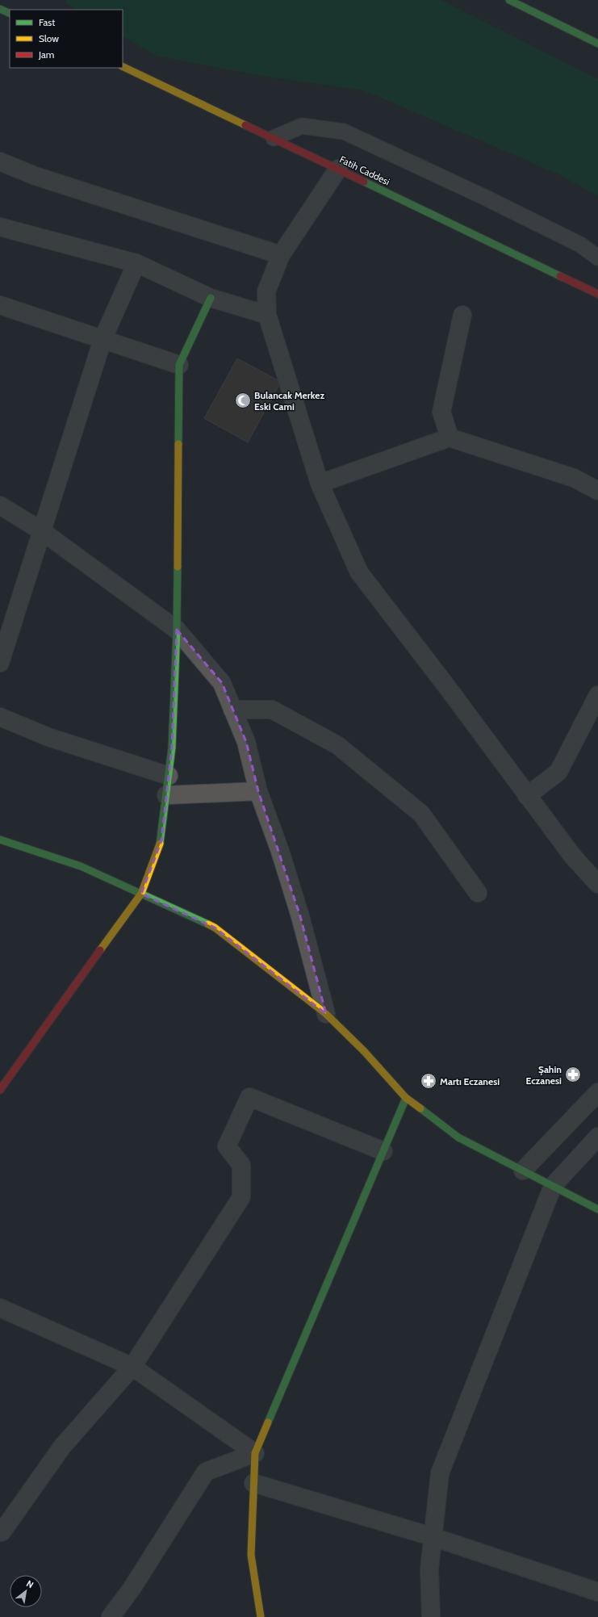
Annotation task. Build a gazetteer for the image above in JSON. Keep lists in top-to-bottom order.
{
  "streets": {
    "main road": ["Fatih Caddesi"]
  },
  "places": {
    "mosque": ["Bulancak Merkez Eski Cami"],
    "pharmacy": ["Şahin Eczanesi", "Martı Eczanesi"]
  },
  "legend": ["Fast", "Slow", "Jam"],
  "north": "top right"
}
